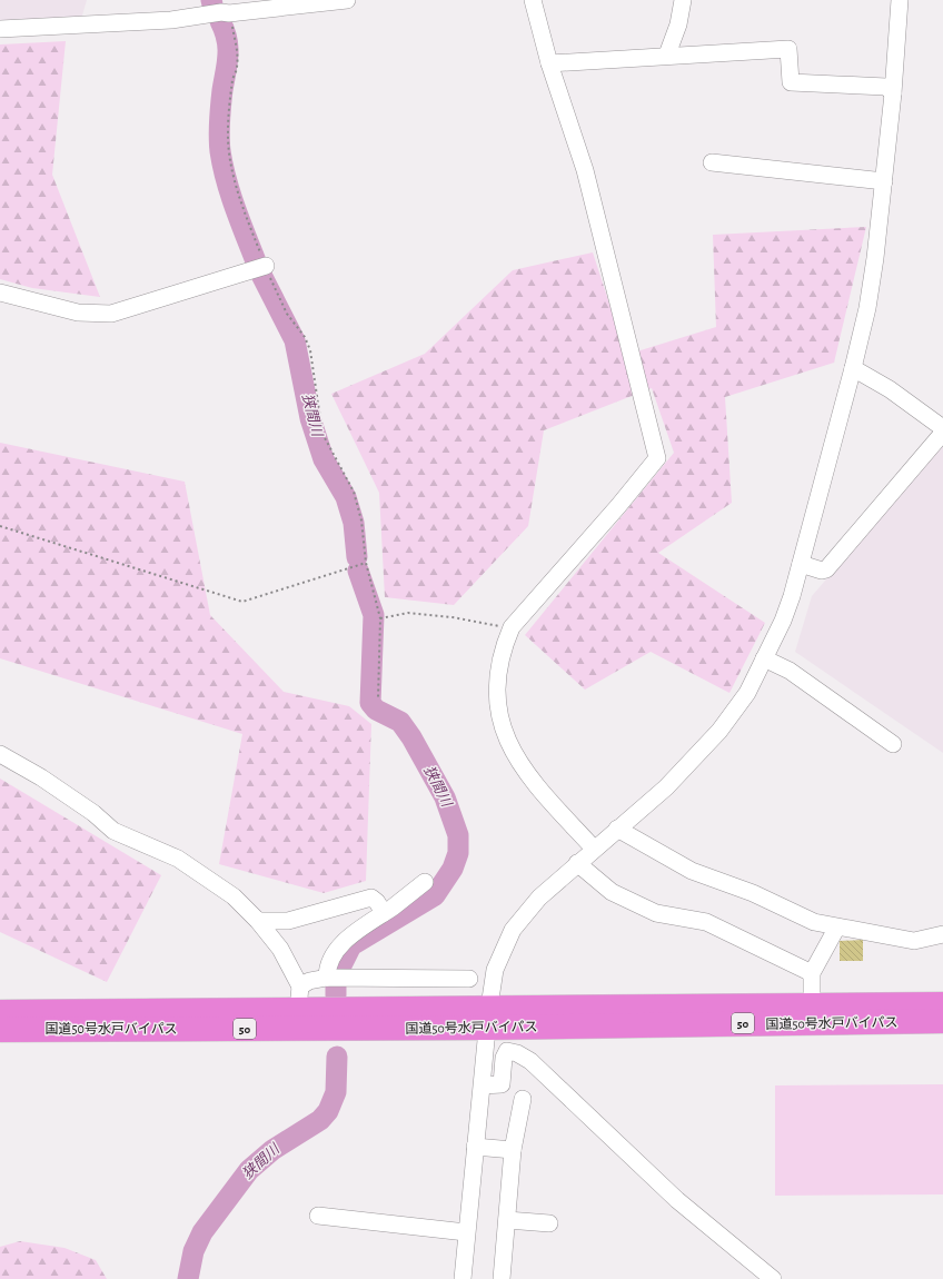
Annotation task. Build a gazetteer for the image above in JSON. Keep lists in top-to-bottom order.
{
  "streets": {
    "highway": ["50", "国道50号水戸バイパス"]
  },
  "water": ["狭間川"]
}
